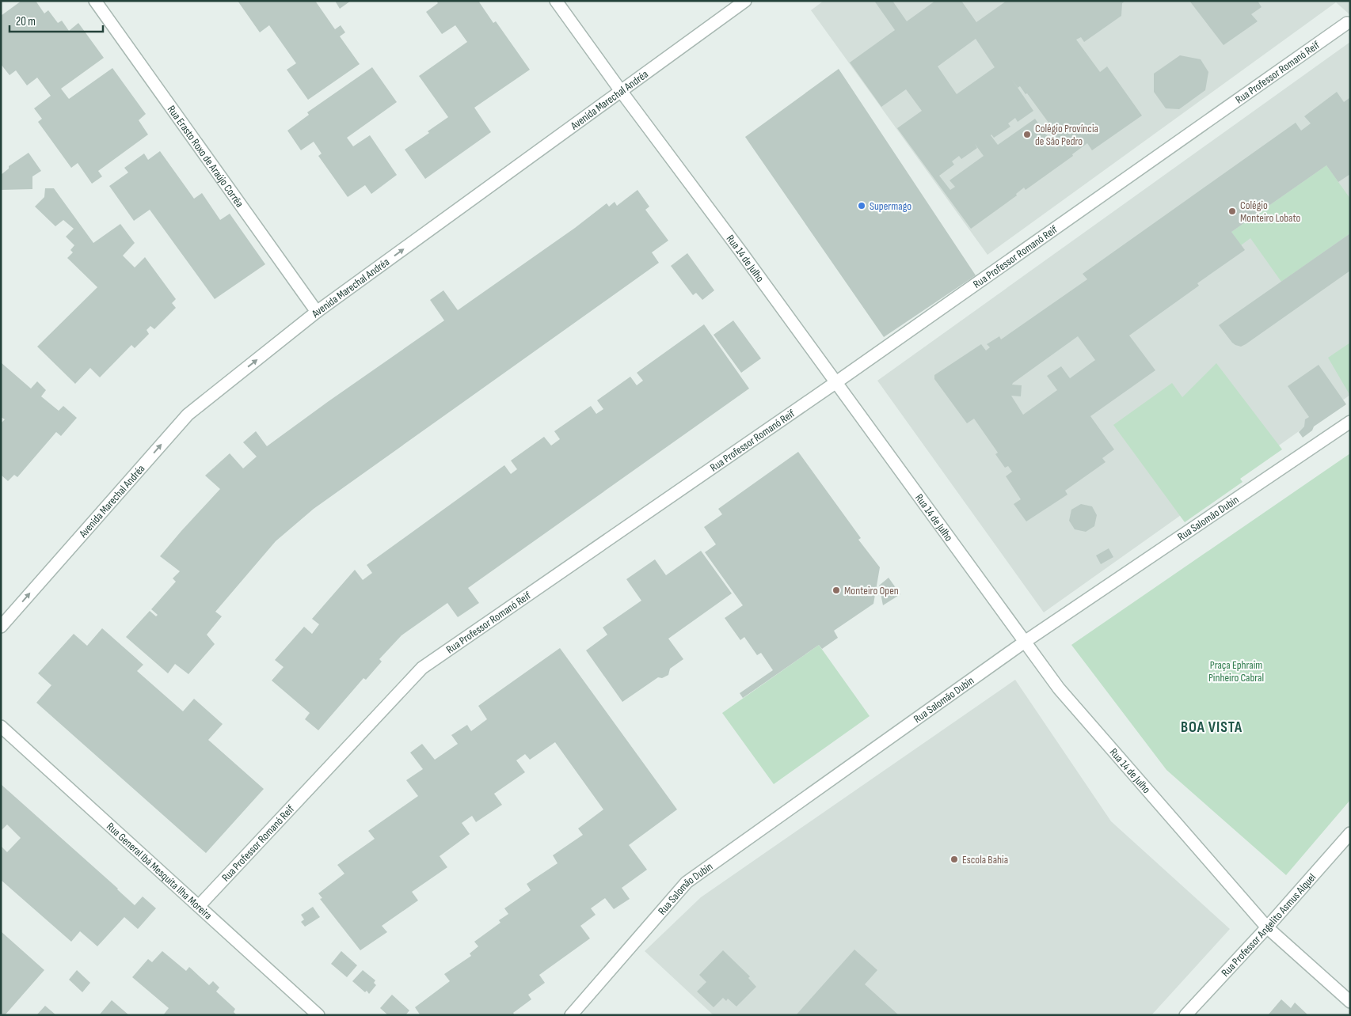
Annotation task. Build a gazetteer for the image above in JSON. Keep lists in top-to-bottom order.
{
  "streets": {
    "street": [
      "Rua Professor Romanó Reif",
      "Avenida Marechal Andréa",
      "Rua Erasto Roxo de Araújo Corrêa",
      "Rua 14 de Julho",
      "Rua Salomão Dubin",
      "Rua General Ibá Mesquita Ilha Moreira",
      "Rua Professor Angelito Asmus Alquel"
    ]
  },
  "crossings": [
    ["Rua Professor Romanó Reif", "Rua 14 de Julho"],
    ["Rua Professor Romanó Reif", "Rua General Ibá Mesquita Ilha Moreira"],
    ["Avenida Marechal Andréa", "Rua Erasto Roxo de Araújo Corrêa"],
    ["Avenida Marechal Andréa", "Rua 14 de Julho"],
    ["Rua 14 de Julho", "Rua Salomão Dubin"],
    ["Rua 14 de Julho", "Rua Professor Angelito Asmus Alquel"]
  ],
  "one_way": ["Avenida Marechal Andréa"],
  "districts": ["BOA VISTA"],
  "parks": ["Praça Ephraim Pinheiro Cabral"],
  "places": [
    "Colégio Província de São Pedro",
    "Supermago",
    "Colégio Monteiro Lobato",
    "Monteiro Open",
    "Escola Bahia"
  ],
  "scale_bar": "20 m"
}
